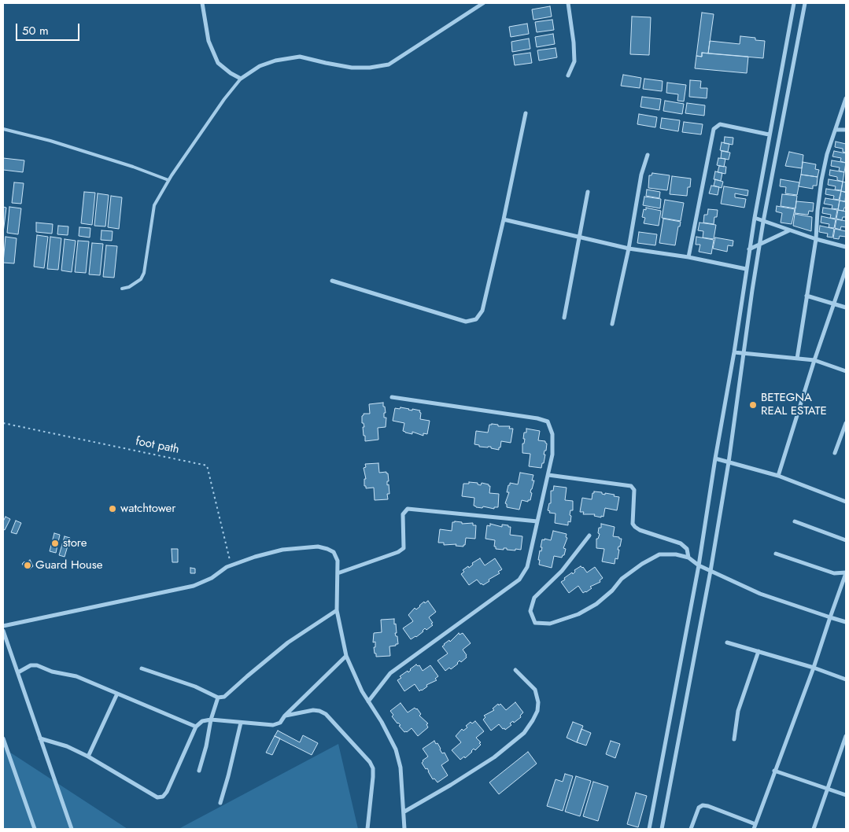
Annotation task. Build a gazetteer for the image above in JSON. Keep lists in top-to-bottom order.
{
  "streets": {
    "path": ["foot path"]
  },
  "places": [
    "BETEGNA REAL ESTATE",
    "watchtower",
    "store",
    "Guard House"
  ],
  "scale_bar": "50 m"
}
